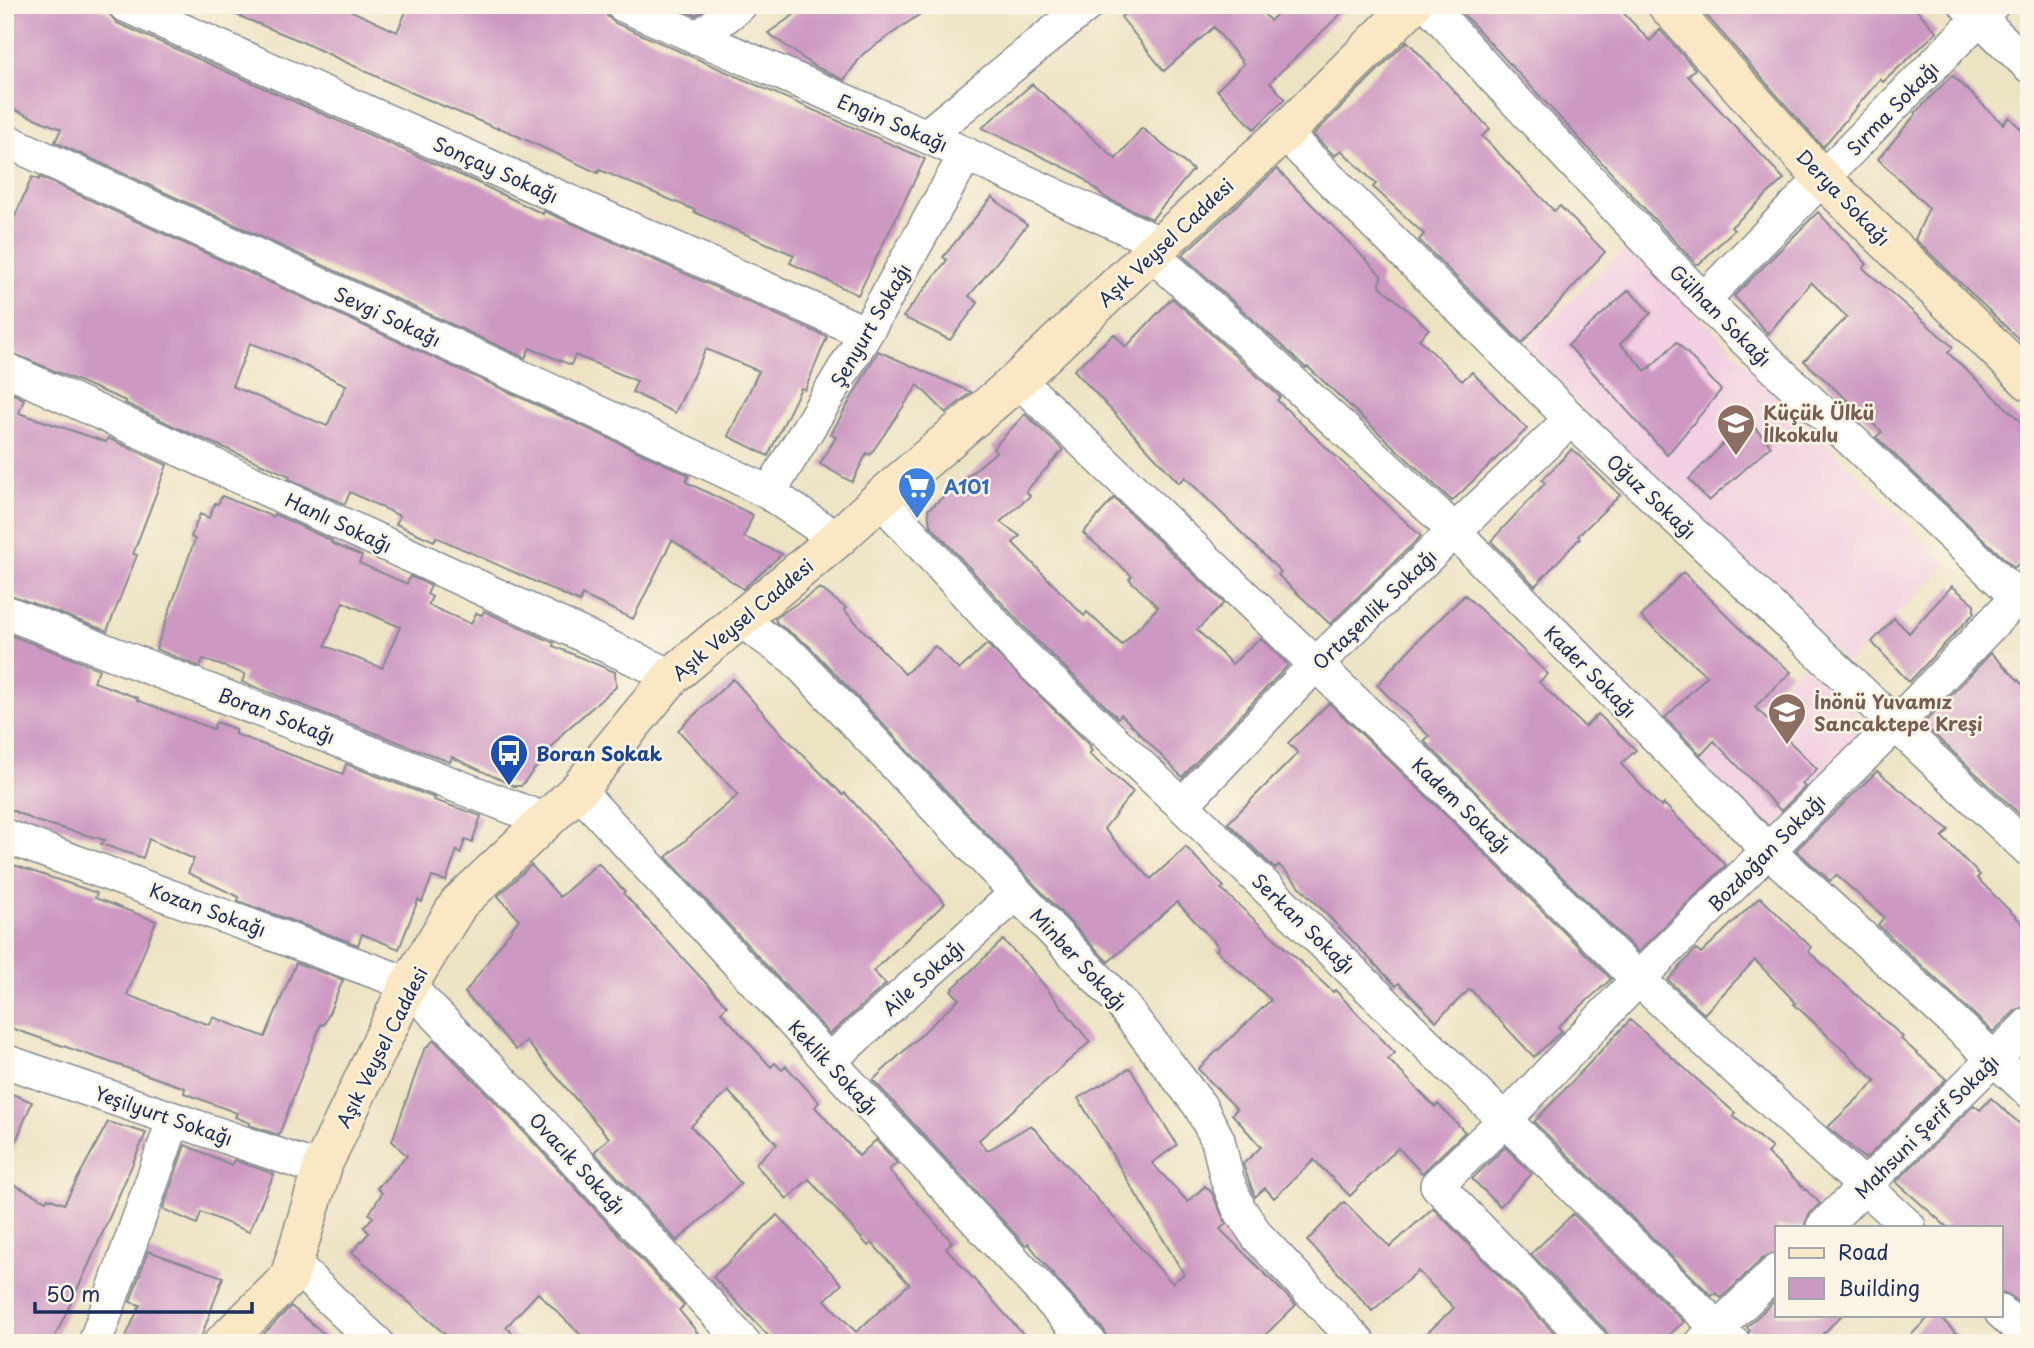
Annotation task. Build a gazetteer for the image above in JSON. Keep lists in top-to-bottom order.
{
  "streets": {
    "street": [
      "Sırma Sokağı",
      "Engin Sokağı",
      "Sonçay Sokağı",
      "Derya Sokağı",
      "Aşık Veysel Caddesi",
      "Gülhan Sokağı",
      "Sevgi Sokağı",
      "Şenyurt Sokağı",
      "Oğuz Sokağı",
      "Hanlı Sokağı",
      "Ortaşenlik Sokağı",
      "Kader Sokağı",
      "Boran Sokağı",
      "Kadem Sokağı",
      "Bozdoğan Sokağı",
      "Kozan Sokağı",
      "Serkan Sokağı",
      "Minber Sokağı",
      "Aile Sokağı",
      "Keklik Sokağı",
      "Yeşilyurt Sokağı",
      "Mahsuni Şerif Sokağı",
      "Ovacık Sokağı"
    ]
  },
  "crossings": [
    ["Sırma Sokağı", "Derya Sokağı"],
    ["Sırma Sokağı", "Gülhan Sokağı"],
    ["Engin Sokağı", "Aşık Veysel Caddesi"],
    ["Engin Sokağı", "Şenyurt Sokağı"],
    ["Engin Sokağı", "Kader Sokağı"],
    ["Sonçay Sokağı", "Şenyurt Sokağı"],
    ["Aşık Veysel Caddesi", "Sevgi Sokağı"],
    ["Aşık Veysel Caddesi", "Oğuz Sokağı"],
    ["Aşık Veysel Caddesi", "Hanlı Sokağı"],
    ["Aşık Veysel Caddesi", "Kader Sokağı"],
    ["Aşık Veysel Caddesi", "Boran Sokağı"],
    ["Aşık Veysel Caddesi", "Kadem Sokağı"],
    ["Aşık Veysel Caddesi", "Kozan Sokağı"],
    ["Aşık Veysel Caddesi", "Serkan Sokağı"],
    ["Aşık Veysel Caddesi", "Minber Sokağı"],
    ["Aşık Veysel Caddesi", "Keklik Sokağı"],
    ["Aşık Veysel Caddesi", "Yeşilyurt Sokağı"],
    ["Aşık Veysel Caddesi", "Ovacık Sokağı"],
    ["Gülhan Sokağı", "Bozdoğan Sokağı"],
    ["Sevgi Sokağı", "Şenyurt Sokağı"],
    ["Oğuz Sokağı", "Ortaşenlik Sokağı"],
    ["Oğuz Sokağı", "Bozdoğan Sokağı"],
    ["Ortaşenlik Sokağı", "Kader Sokağı"],
    ["Ortaşenlik Sokağı", "Kadem Sokağı"],
    ["Ortaşenlik Sokağı", "Serkan Sokağı"],
    ["Kader Sokağı", "Bozdoğan Sokağı"],
    ["Kader Sokağı", "Mahsuni Şerif Sokağı"],
    ["Kadem Sokağı", "Bozdoğan Sokağı"],
    ["Kadem Sokağı", "Mahsuni Şerif Sokağı"],
    ["Bozdoğan Sokağı", "Serkan Sokağı"],
    ["Kozan Sokağı", "Ovacık Sokağı"],
    ["Minber Sokağı", "Aile Sokağı"],
    ["Aile Sokağı", "Keklik Sokağı"]
  ],
  "places": {
    "school or university": ["Küçük Ülkü İlkokulu", "İnönü Yuvamız Sancaktepe Kreşi"],
    "supermarket": ["A101"],
    "bus stop": ["Boran Sokak"]
  },
  "legend": ["Road", "Building"],
  "scale_bar": "50 m"
}
